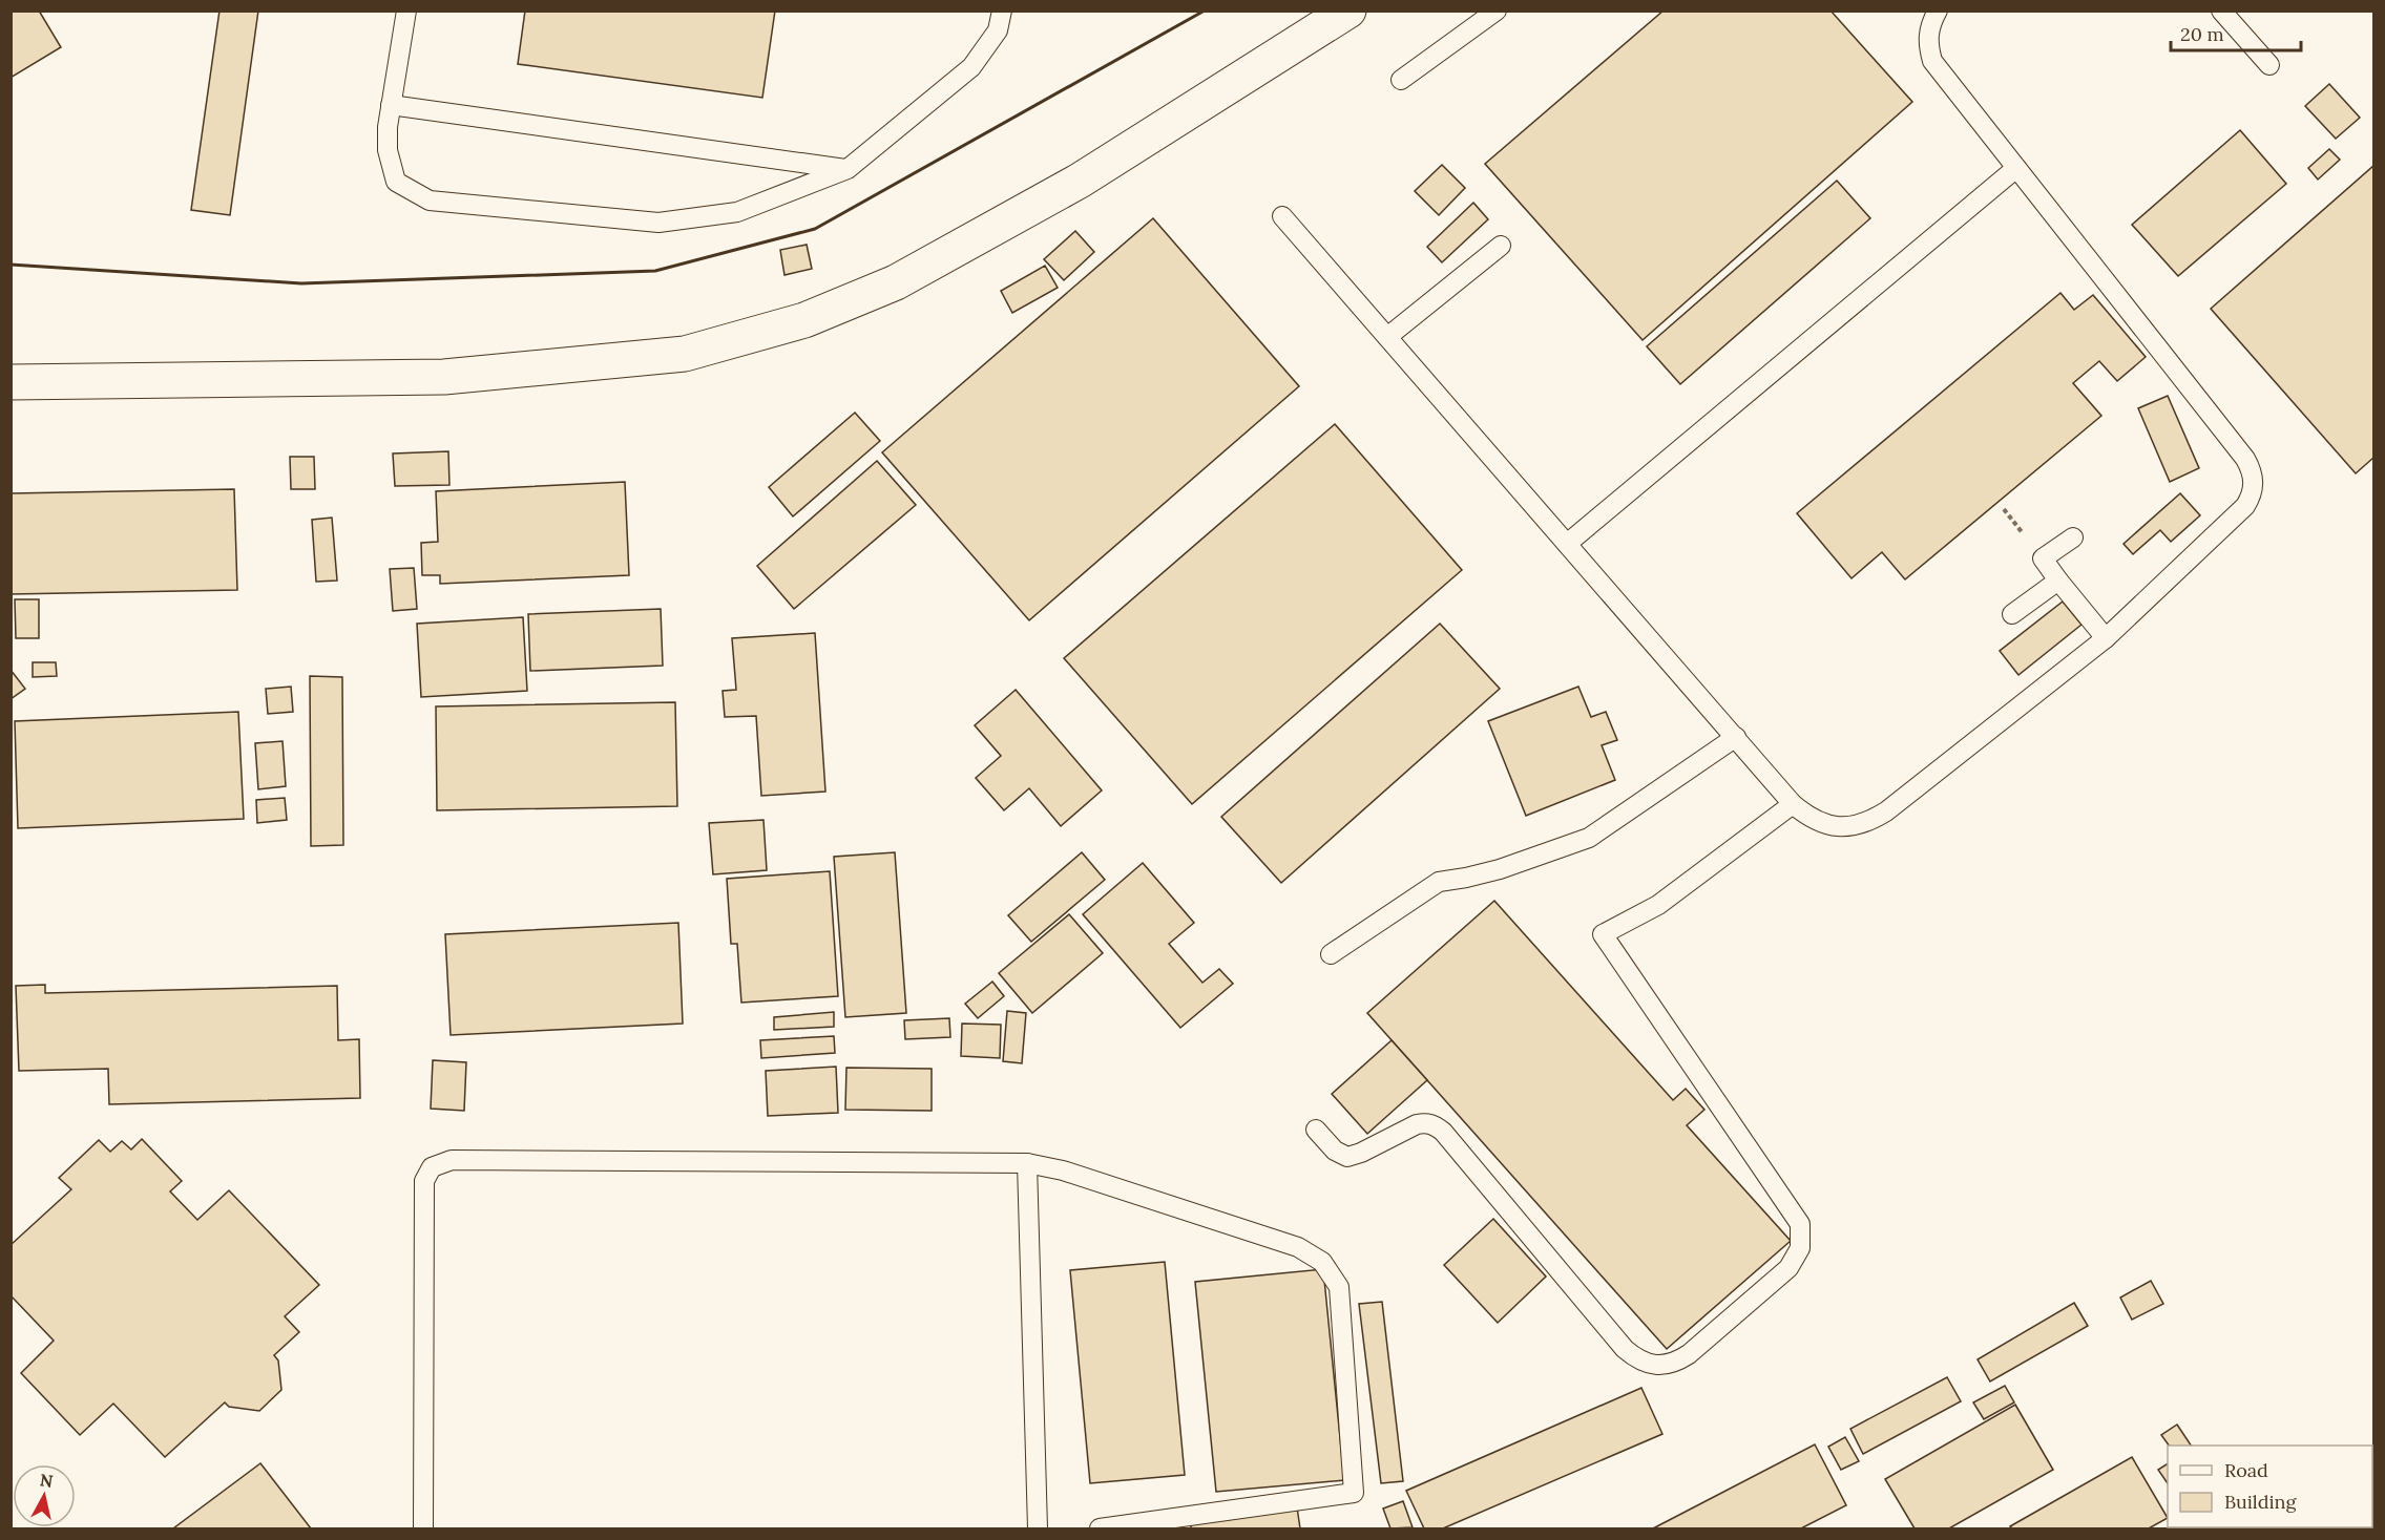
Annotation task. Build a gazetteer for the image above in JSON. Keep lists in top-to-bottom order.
{
  "legend": ["Road", "Building"],
  "scale_bar": "20 m",
  "north": "top"
}
